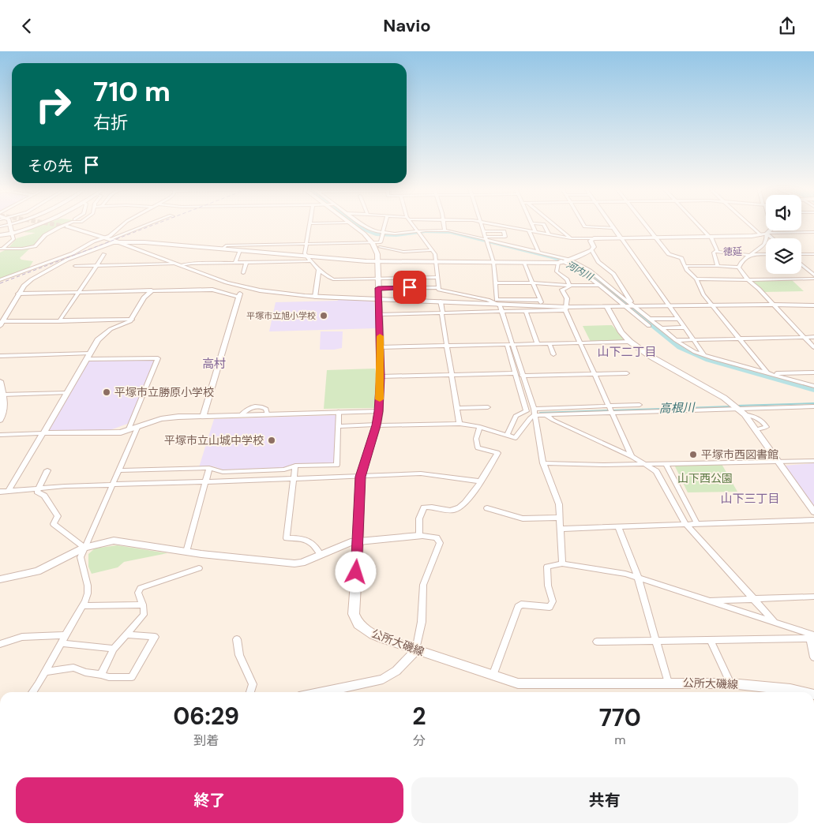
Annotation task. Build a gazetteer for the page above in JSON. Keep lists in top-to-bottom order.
{
  "streets": {
    "main road": ["公所大磯線"]
  },
  "districts": [
    "徳延",
    "山下二丁目",
    "高村",
    "山下三丁目"
  ],
  "water": ["河内川", "高根川"],
  "parks": ["山下西公園"],
  "places": [
    "平塚市立旭小学校",
    "平塚市立勝原小学校",
    "平塚市立山城中学校",
    "平塚市西図書館"
  ],
  "page": {
    "header": "Navio",
    "turn": ["710 m", "右折"],
    "then": "その先",
    "eta": [
      "06:29",
      "到着",
      "2",
      "分",
      "770",
      "m"
    ],
    "buttons": ["終了", "共有"]
  }
}
